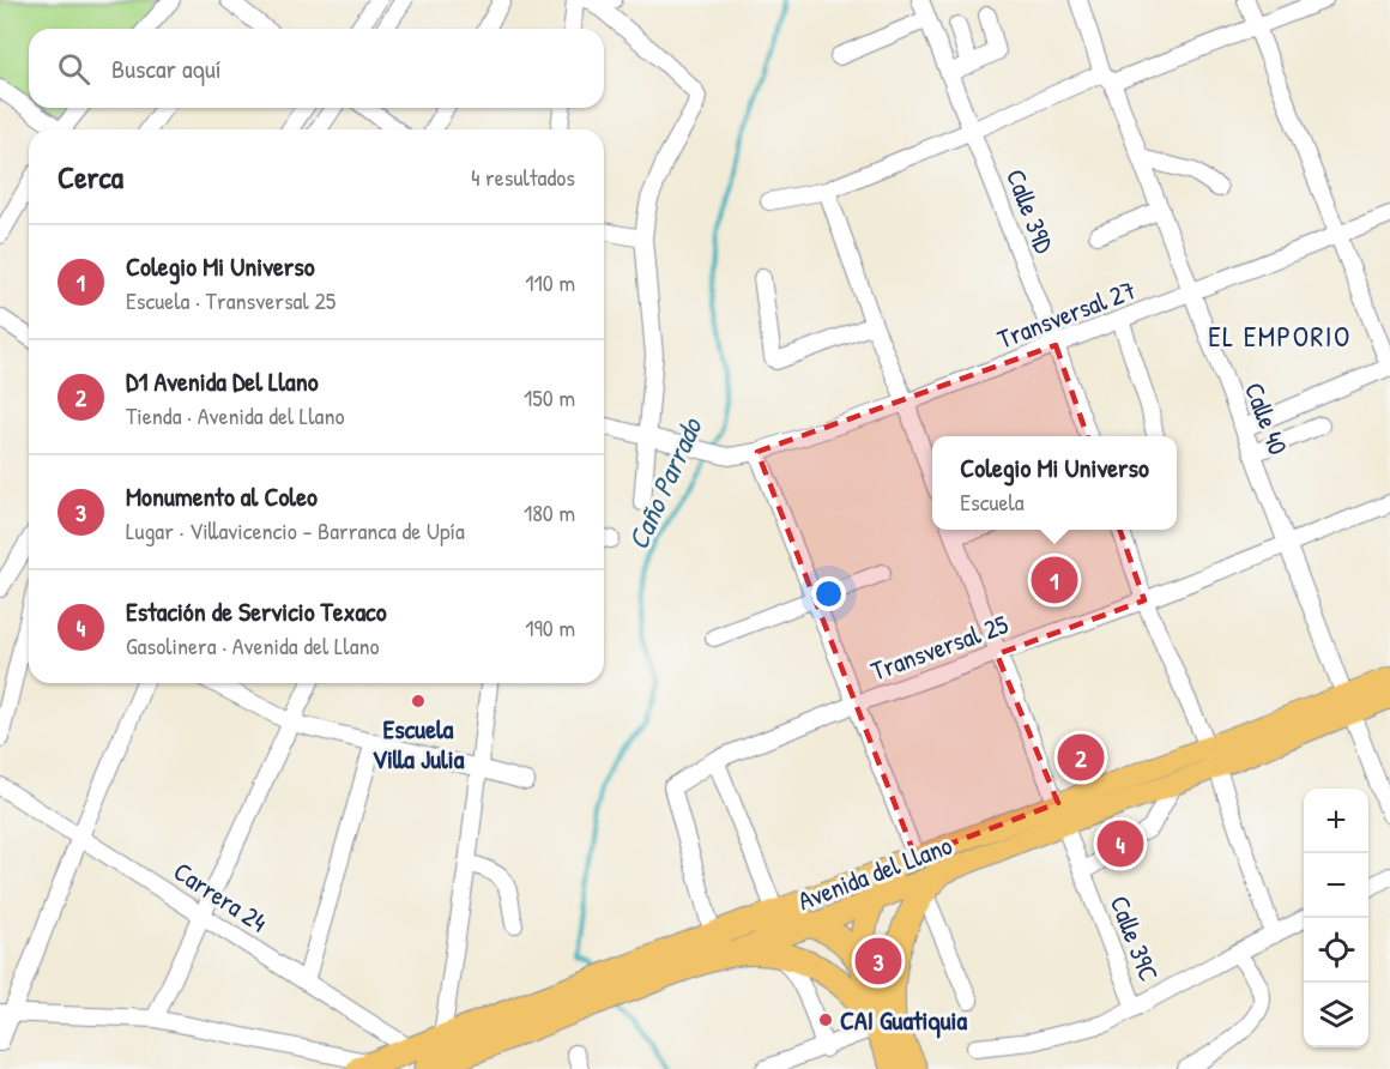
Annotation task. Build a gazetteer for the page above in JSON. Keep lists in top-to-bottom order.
{
  "streets": {
    "highway": ["Avenida del Llano"],
    "street": [
      "Calle 39D",
      "Transversal 27",
      "Calle 40",
      "Transversal 25",
      "Carrera 24",
      "Calle 39C"
    ]
  },
  "crossings": [
    ["Calle 39D", "Transversal 27"],
    ["Transversal 27", "Calle 40"],
    ["Calle 40", "Transversal 25"],
    ["Calle 40", "Avenida del Llano"],
    ["Transversal 25", "Avenida del Llano"],
    ["Transversal 25", "Calle 39C"],
    ["Avenida del Llano", "Carrera 24"],
    ["Avenida del Llano", "Calle 39C"]
  ],
  "districts": ["EL EMPORIO"],
  "water": ["Caño Parrado"],
  "places": ["Escuela Villa Julia", "CAI Guatiquia"],
  "page": {
    "search": "Buscar aquí",
    "heading": ["Cerca", "4 resultados"],
    "list": [
      {
        "mark": "1",
        "name": "Colegio Mi Universo",
        "note": "Escuela · Transversal 25",
        "value": "110 m"
      },
      {
        "mark": "2",
        "name": "D1 Avenida Del Llano",
        "note": "Tienda · Avenida del Llano",
        "value": "150 m"
      },
      {
        "mark": "3",
        "name": "Monumento al Coleo",
        "note": "Lugar · Villavicencio - Barranca de Upía",
        "value": "180 m"
      },
      {
        "mark": "4",
        "name": "Estación de Servicio Texaco",
        "note": "Gasolinera · Avenida del Llano",
        "value": "190 m"
      }
    ],
    "popup": ["Colegio Mi Universo", "Escuela"],
    "pins": [
      "1",
      "2",
      "4",
      "3"
    ],
    "map_buttons": ["+", "−"]
  }
}
